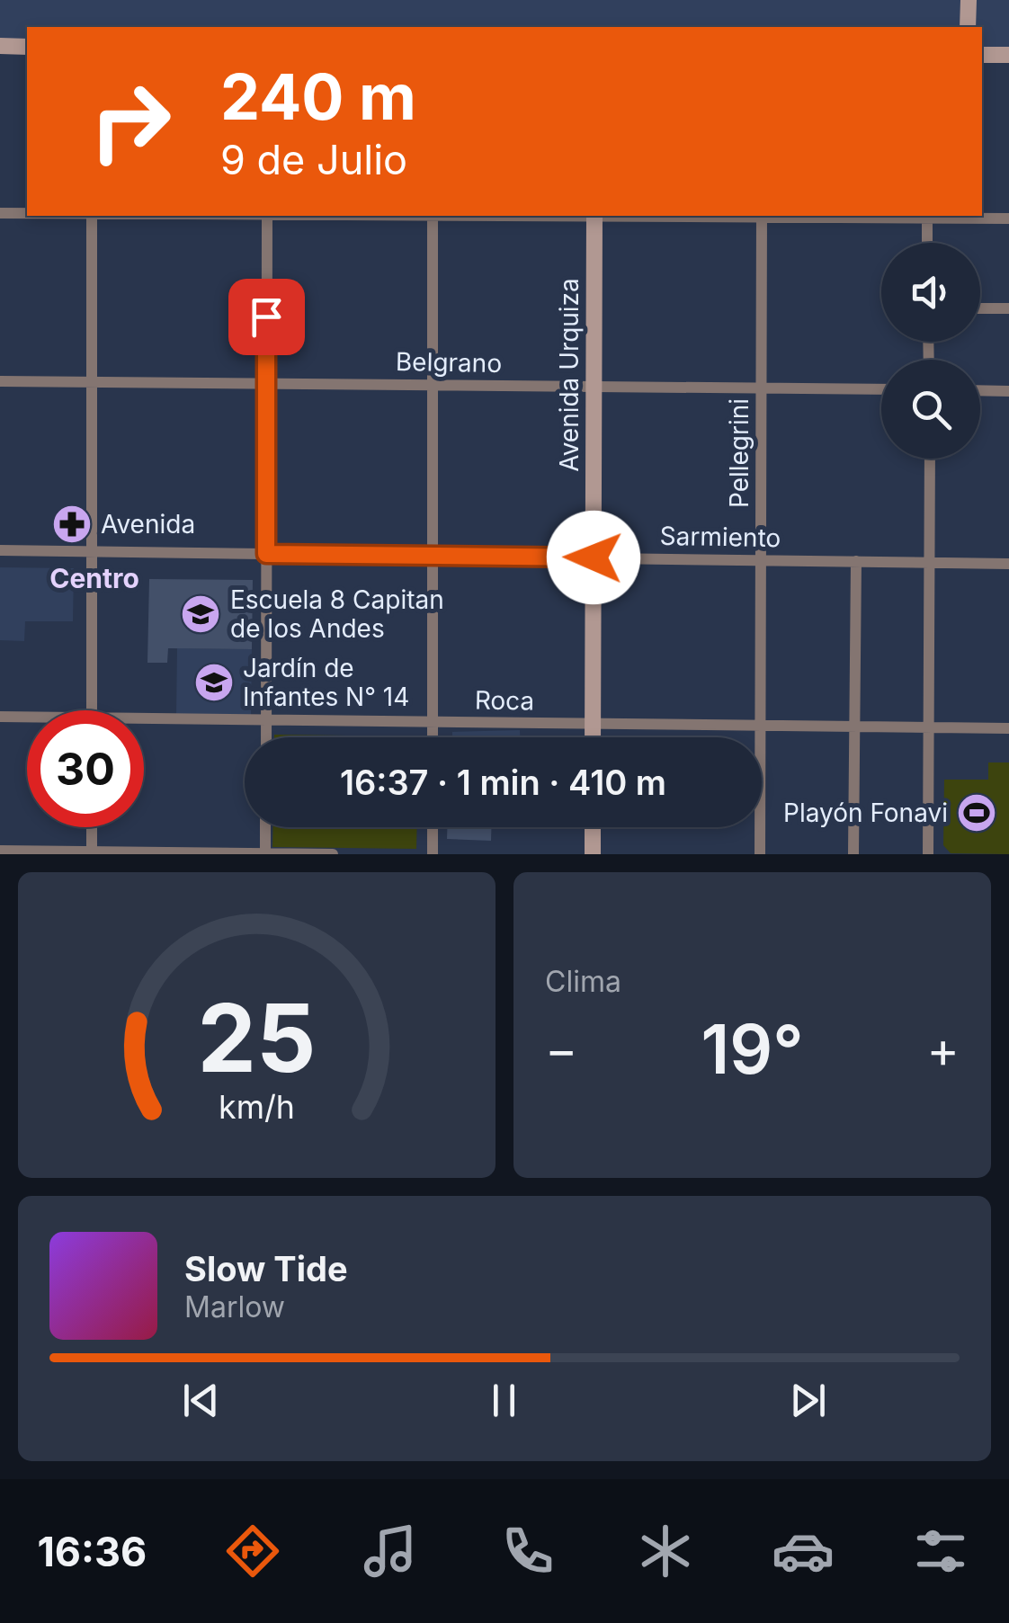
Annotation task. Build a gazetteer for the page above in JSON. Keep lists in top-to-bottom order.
{
  "streets": {
    "street": [
      "Belgrano",
      "Avenida Urquiza",
      "Pellegrini",
      "Sarmiento",
      "Roca"
    ]
  },
  "crossings": [
    ["Belgrano", "Avenida Urquiza"],
    ["Belgrano", "Pellegrini"],
    ["Avenida Urquiza", "Sarmiento"],
    ["Avenida Urquiza", "Roca"],
    ["Pellegrini", "Sarmiento"],
    ["Pellegrini", "Roca"]
  ],
  "districts": ["Centro"],
  "places": {
    "pharmacy": ["Avenida"],
    "school or university": ["Escuela 8 Capitan de los Andes", "Jardín de Infantes N° 14"],
    "sports": ["Playón Fonavi"]
  },
  "page": {
    "turn": ["240 m", "9 de Julio"],
    "limit": "30",
    "trip": "16:37 · 1 min · 410 m",
    "tile": "Clima",
    "heat": ["−", "19°", "+"],
    "song": ["Slow Tide", "Marlow"],
    "tabs": "16:36",
    "gauge": ["25", "km/h"]
  }
}
